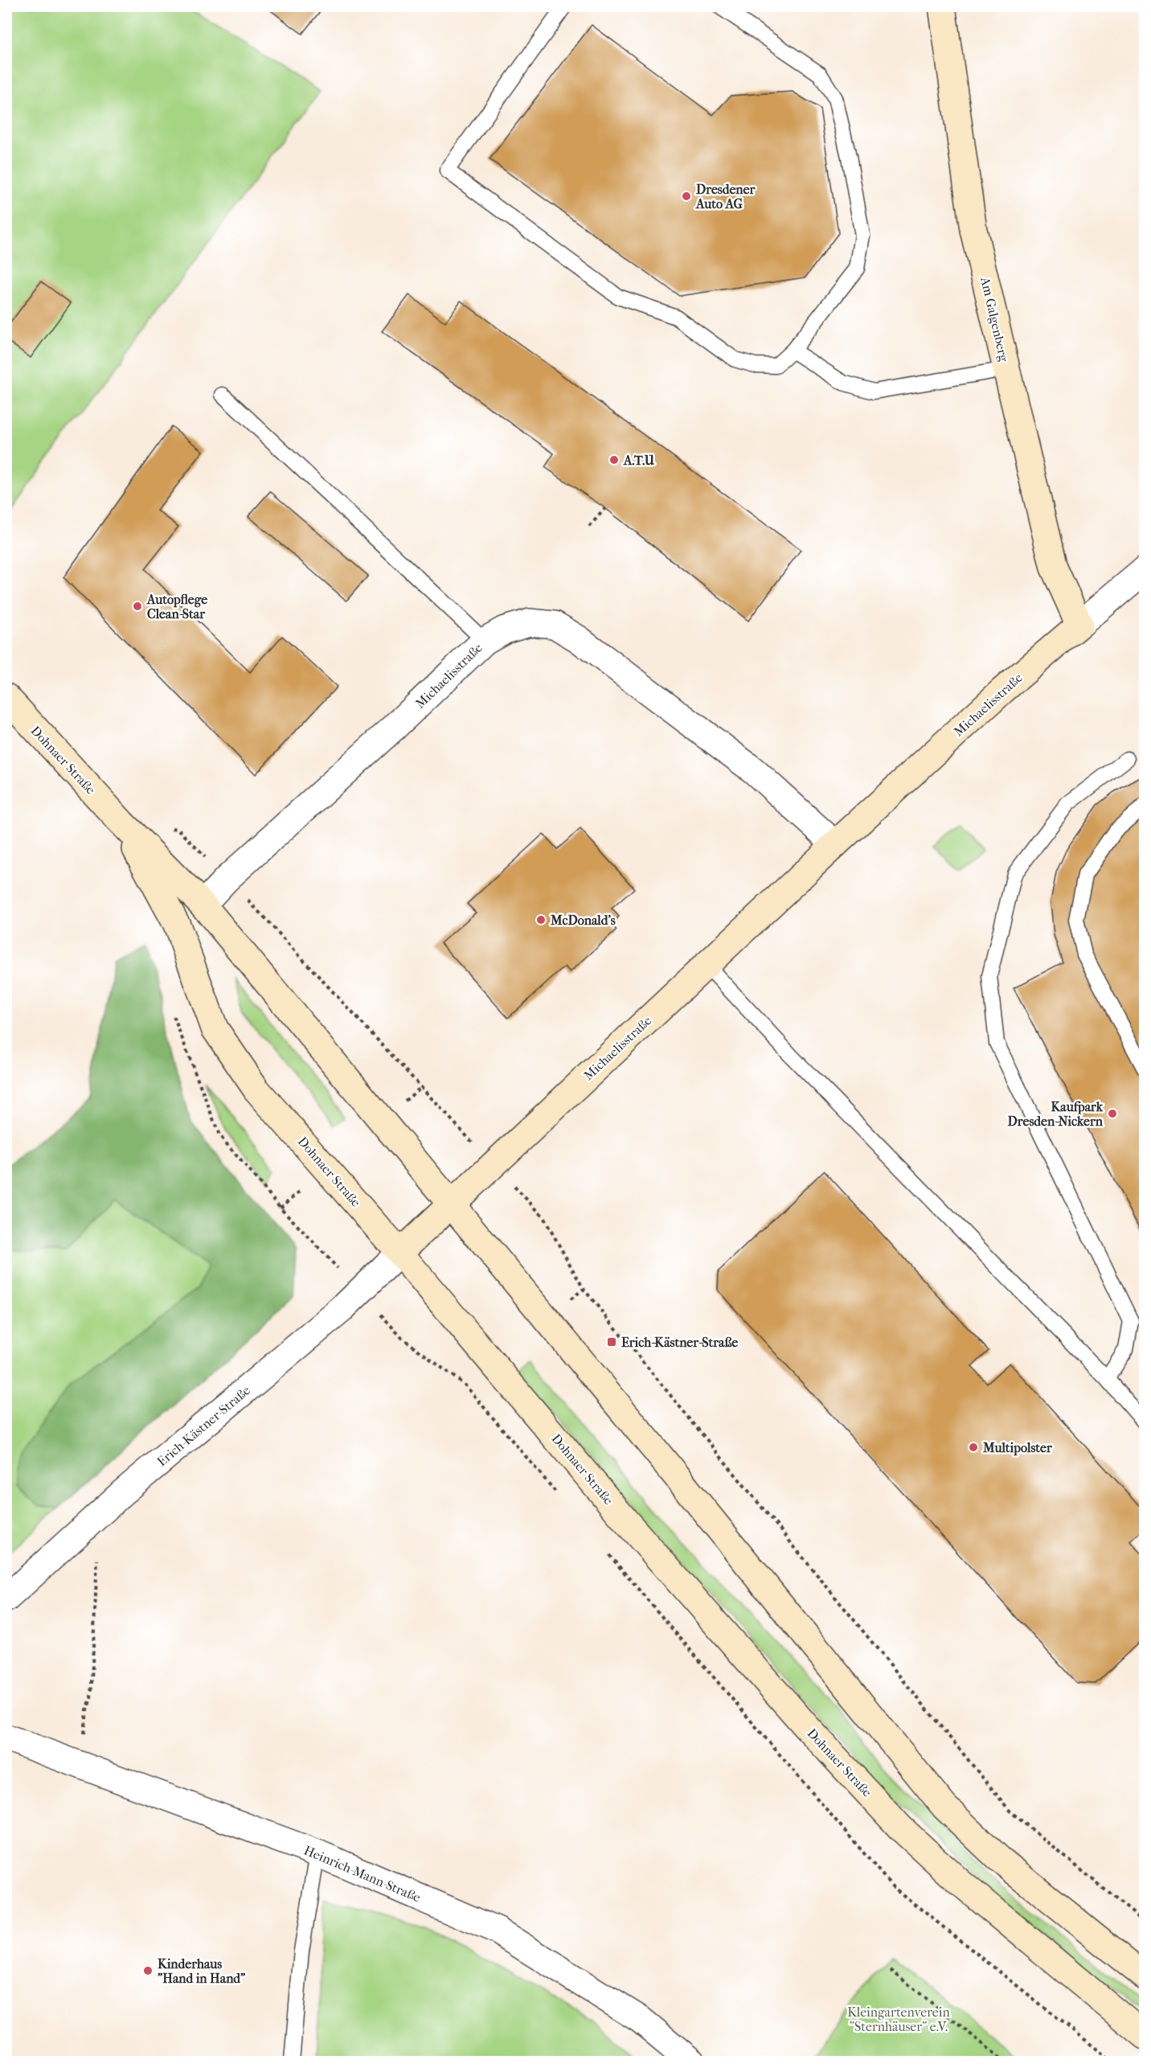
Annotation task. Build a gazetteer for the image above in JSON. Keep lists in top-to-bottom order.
{
  "streets": {
    "main road": ["Am Galgenberg", "Michaelisstraße", "Dohnaer Straße"],
    "street": ["Erich-Kästner-Straße", "Heinrich-Mann-Straße"]
  },
  "crossings": [
    ["Am Galgenberg", "Michaelisstraße"],
    ["Michaelisstraße", "Dohnaer Straße"],
    ["Michaelisstraße", "Erich-Kästner-Straße"],
    ["Dohnaer Straße", "Erich-Kästner-Straße"]
  ],
  "parks": ["Kleingartenverein \"Sternhäuser\" e.V."],
  "places": {
    "other": [
      "Dresdener Auto AG",
      "A.T.U",
      "Autopflege Clean-Star",
      "McDonald's",
      "Kaufpark Dresden-Nickern",
      "Multipolster",
      "Kinderhaus \"Hand in Hand\""
    ],
    "transit": ["Erich-Kästner-Straße"]
  }
}
